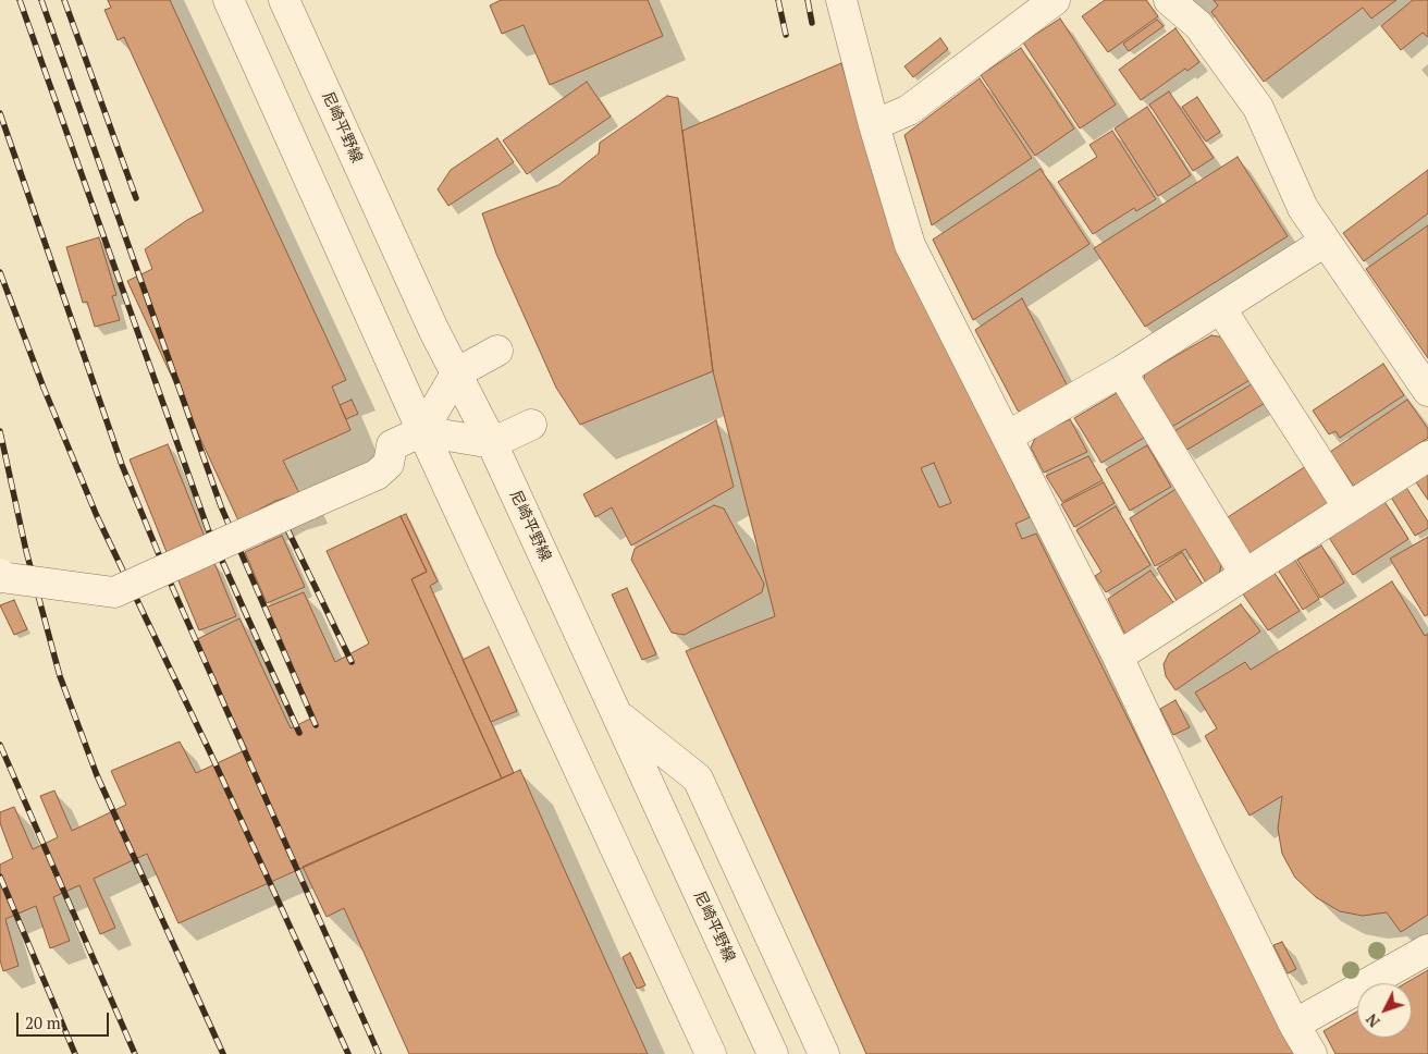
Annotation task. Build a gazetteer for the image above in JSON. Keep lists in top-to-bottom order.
{
  "streets": {
    "street": ["尼崎平野線"]
  },
  "scale_bar": "20 m",
  "north": "bottom left"
}
